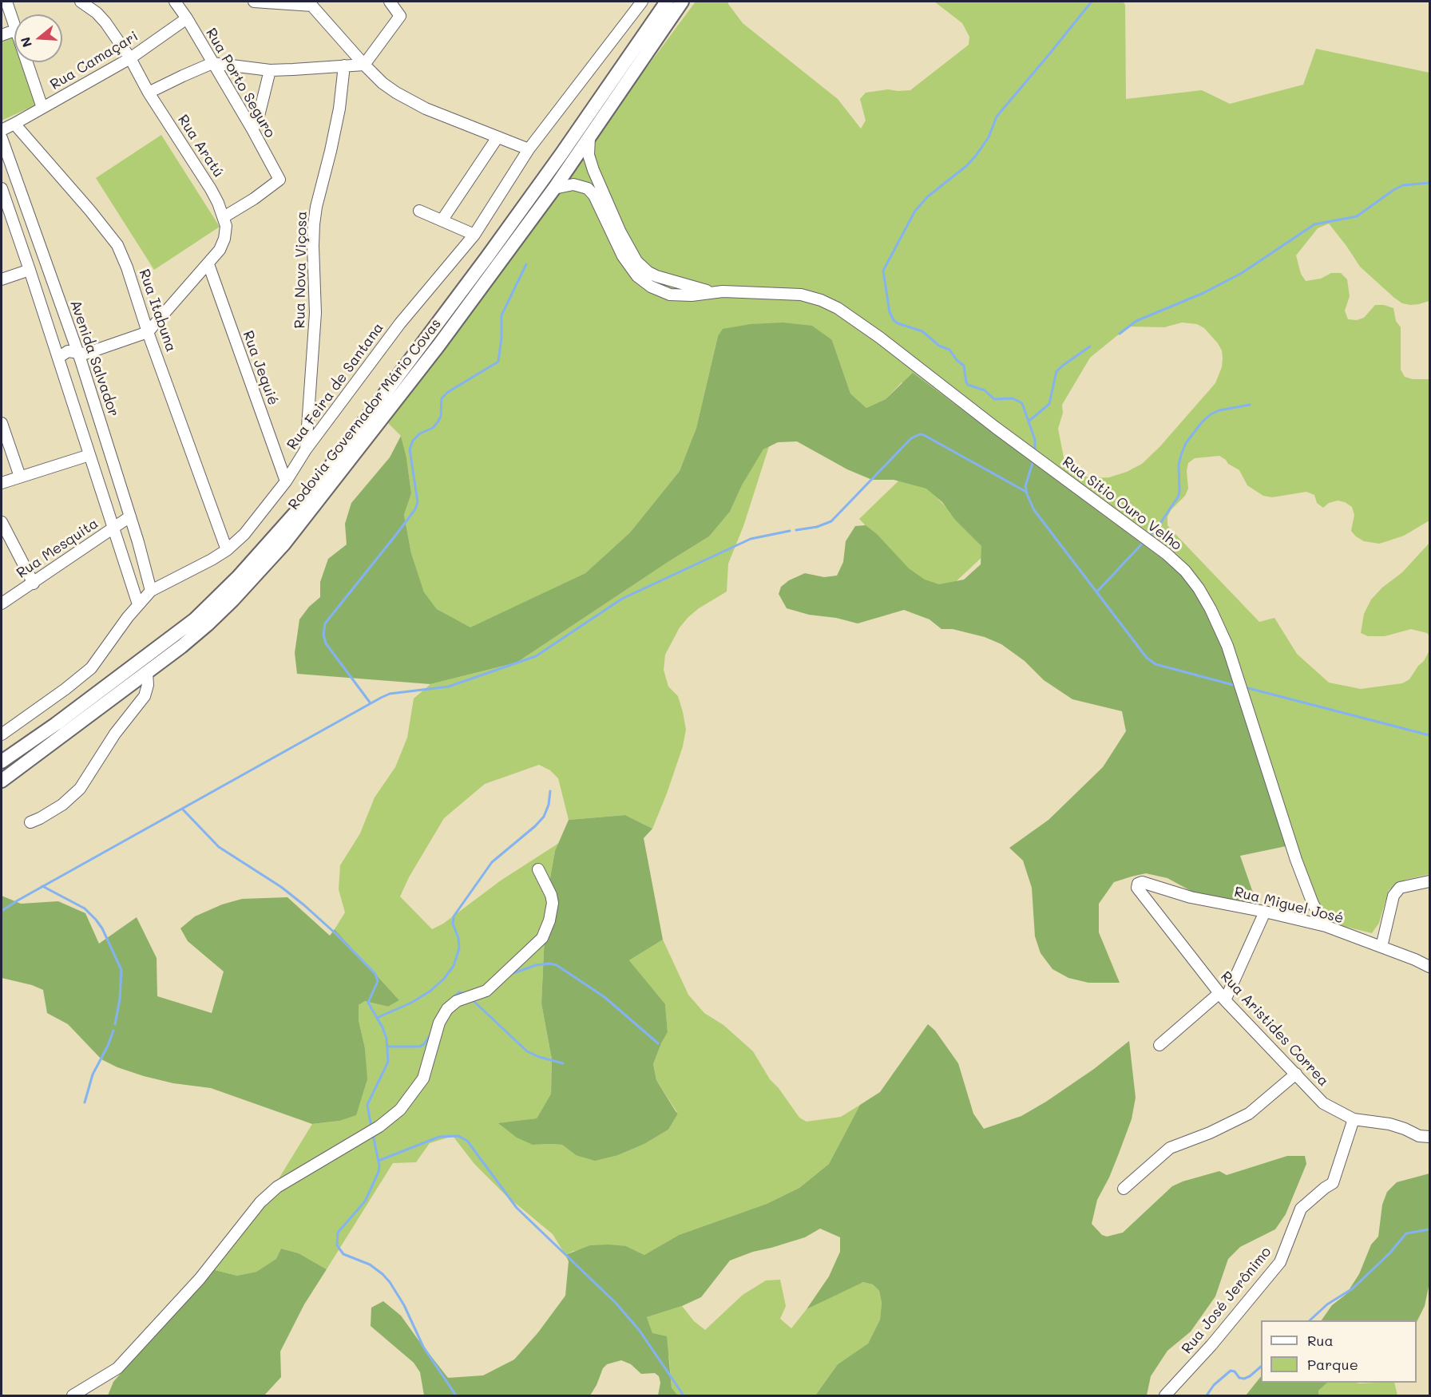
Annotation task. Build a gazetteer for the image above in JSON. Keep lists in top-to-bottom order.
{
  "streets": {
    "main road": ["Rodovia Governador Mário Covas"],
    "street": [
      "Rua Camaçari",
      "Rua Porto Seguro",
      "Rua Aratú",
      "Rua Nova Viçosa",
      "Rua Itabuna",
      "Avenida Salvador",
      "Rua Jequié",
      "Rua Feira de Santana",
      "Rua Sitio Ouro Velho",
      "Rua Mesquita",
      "Rua Miguel José",
      "Rua Aristides Correa",
      "Rua José Jerônimo"
    ]
  },
  "crossings": [
    ["Rua Camaçari", "Rua Porto Seguro"],
    ["Rua Camaçari", "Rua Aratú"],
    ["Rua Camaçari", "Rua Itabuna"],
    ["Rua Porto Seguro", "Rua Aratú"],
    ["Rua Aratú", "Rua Itabuna"],
    ["Rua Aratú", "Rua Jequié"],
    ["Rua Nova Viçosa", "Rua Feira de Santana"],
    ["Rua Itabuna", "Rua Feira de Santana"],
    ["Avenida Salvador", "Rua Feira de Santana"],
    ["Avenida Salvador", "Rua Mesquita"],
    ["Rua Jequié", "Rua Feira de Santana"],
    ["Rodovia Governador Mário Covas", "Rua Sitio Ouro Velho"],
    ["Rua Sitio Ouro Velho", "Rua Miguel José"],
    ["Rua Miguel José", "Rua Aristides Correa"],
    ["Rua Aristides Correa", "Rua José Jerônimo"]
  ],
  "legend": ["Rua", "Parque"],
  "north": "left"
}
